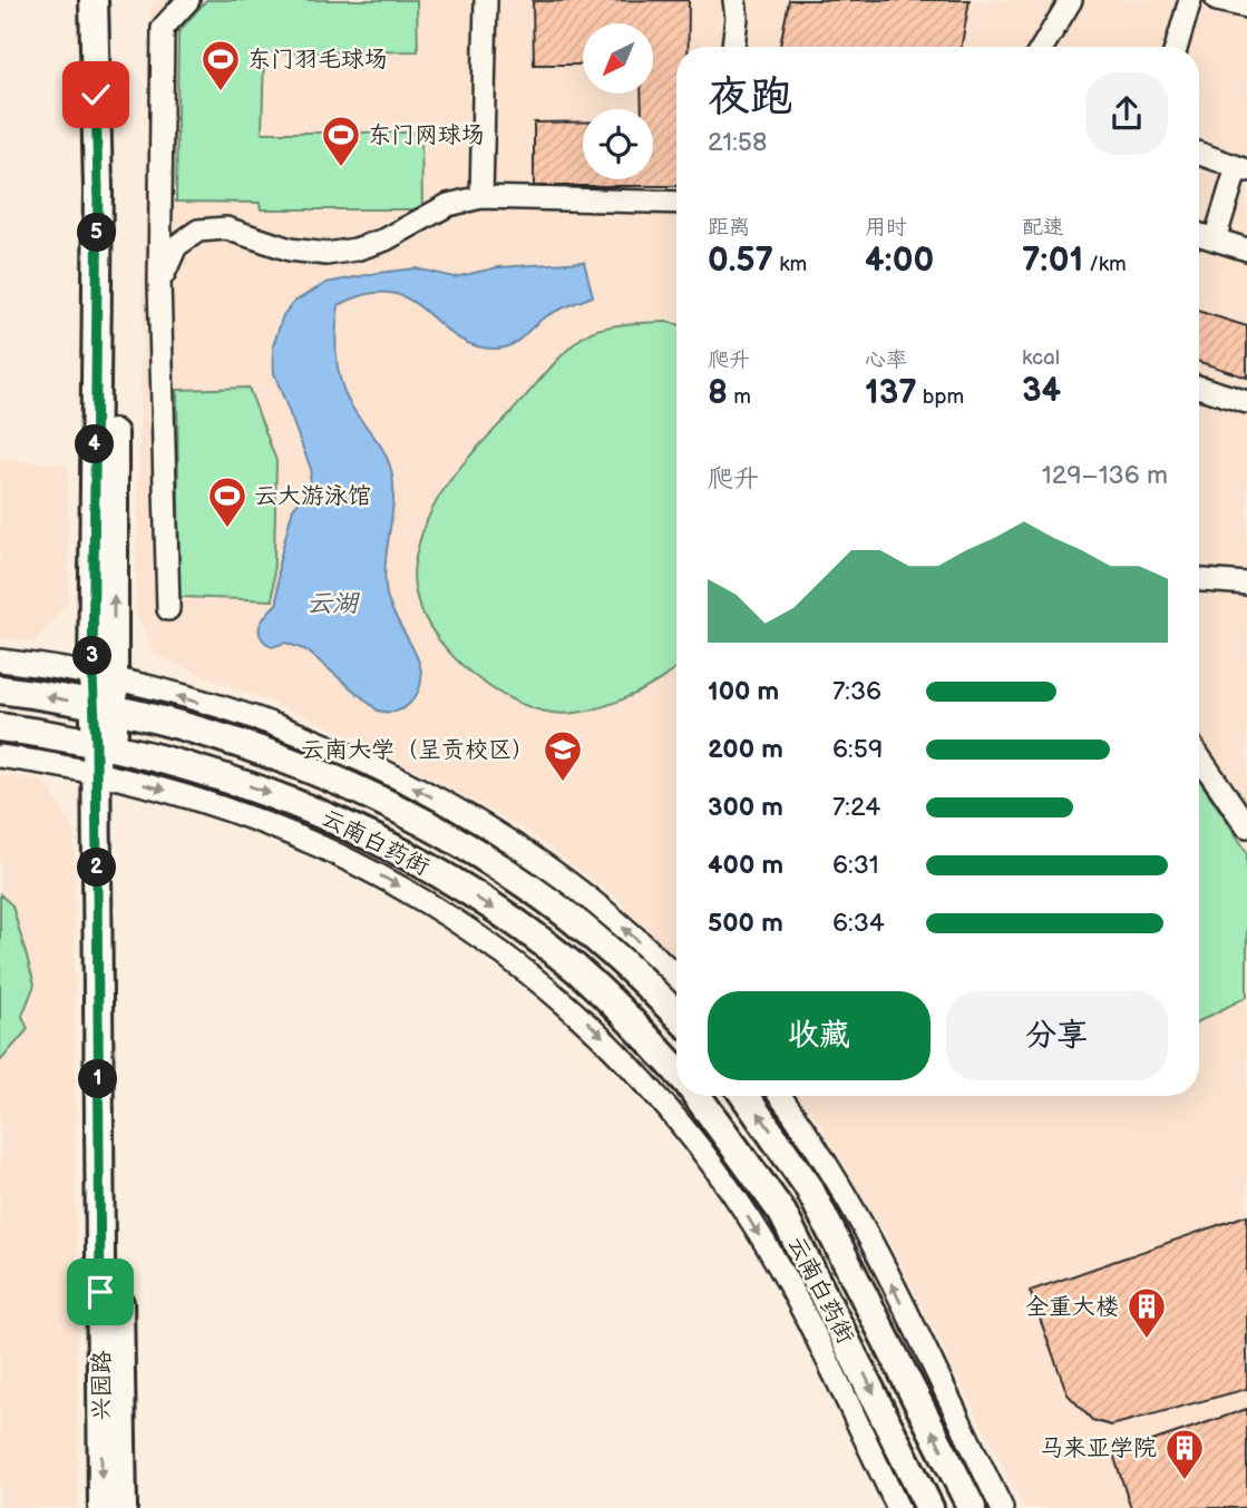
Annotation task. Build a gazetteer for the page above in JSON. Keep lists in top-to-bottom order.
{
  "streets": {
    "main road": ["云南白药街", "兴园路"]
  },
  "crossings": [
    ["云南白药街", "兴园路"]
  ],
  "water": ["云湖"],
  "places": {
    "sports": ["东门羽毛球场", "东门网球场", "云大游泳馆"],
    "school or university": ["云南大学（呈贡校区）"],
    "building": ["全重大楼", "马来亚学院"]
  },
  "north": "bottom left",
  "page": {
    "heading": ["夜跑", "21:58"],
    "stats": [
      ["距离", "0.57 km"],
      ["用时", "4:00"],
      ["配速", "7:01 /km"],
      ["爬升", "8 m"],
      ["心率", "137 bpm"],
      ["kcal", "34"]
    ],
    "pins": [
      "5",
      "4",
      "3",
      "2",
      "1"
    ],
    "chart": ["爬升", "129–136 m"],
    "list": [
      {
        "name": "100 m",
        "note": "7:36"
      },
      {
        "name": "200 m",
        "note": "6:59"
      },
      {
        "name": "300 m",
        "note": "7:24"
      },
      {
        "name": "400 m",
        "note": "6:31"
      },
      {
        "name": "500 m",
        "note": "6:34"
      }
    ],
    "buttons": ["收藏", "分享"]
  }
}
